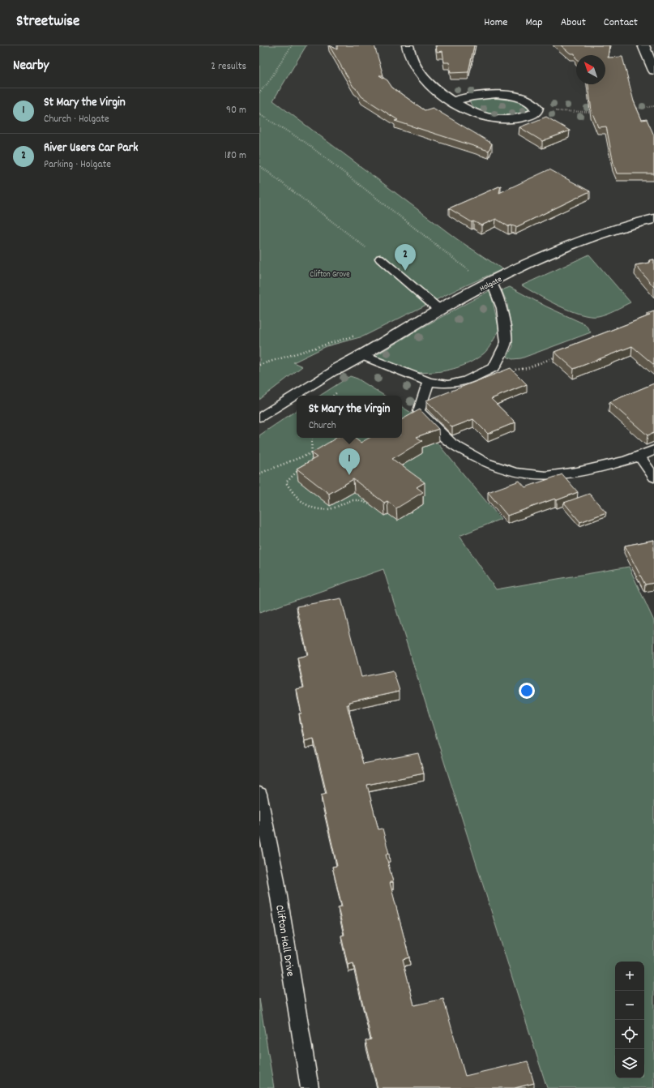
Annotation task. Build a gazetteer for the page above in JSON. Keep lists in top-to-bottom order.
{
  "streets": {
    "street": ["Holgate"],
    "lane": ["Clifton Hall Drive"]
  },
  "parks": ["Clifton Grove"],
  "north": "top left",
  "page": {
    "header": "Streetwise",
    "nav": [
      "Home",
      "Map",
      "About",
      "Contact"
    ],
    "heading": ["Nearby", "2 results"],
    "list": [
      {
        "mark": "1",
        "name": "St Mary the Virgin",
        "note": "Church · Holgate",
        "value": "90 m"
      },
      {
        "mark": "2",
        "name": "River Users Car Park",
        "note": "Parking · Holgate",
        "value": "180 m"
      }
    ],
    "pins": ["2", "1"],
    "popup": ["St Mary the Virgin", "Church"],
    "map_buttons": ["+", "−"]
  }
}
